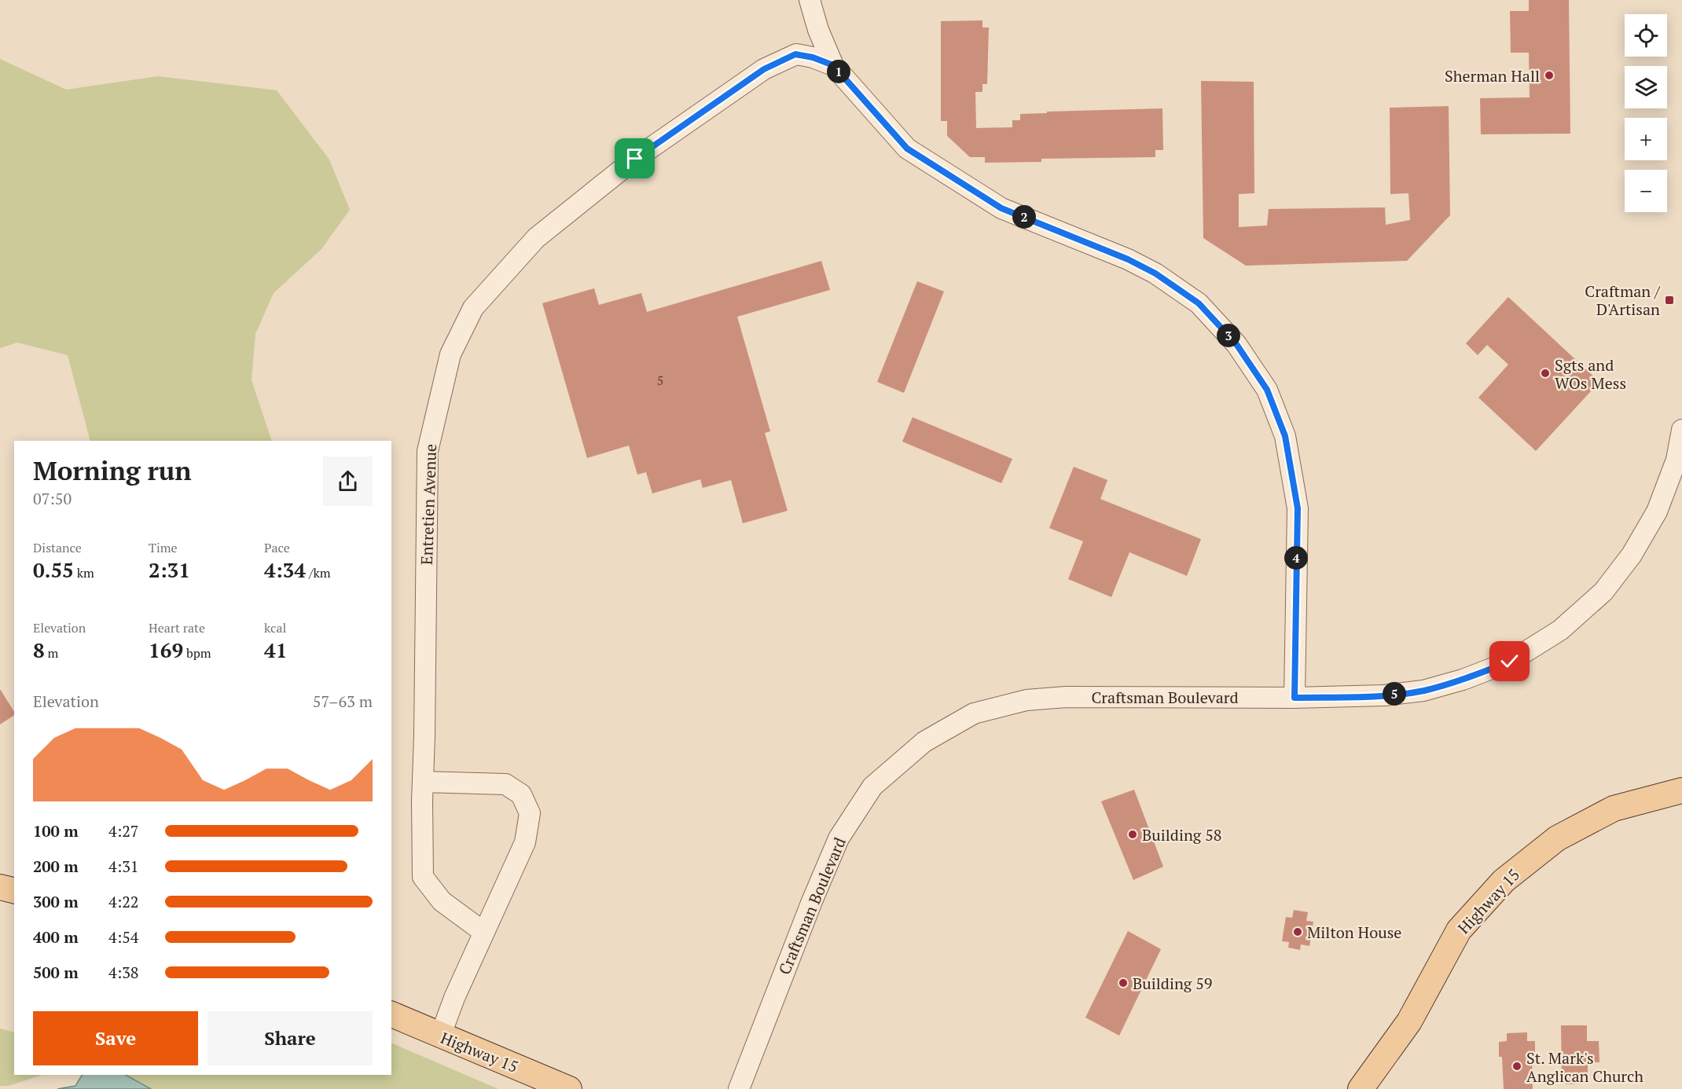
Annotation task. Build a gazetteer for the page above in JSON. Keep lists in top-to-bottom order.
{
  "streets": {
    "main road": ["Highway 15"],
    "street": ["Entretien Avenue", "Craftsman Boulevard"]
  },
  "places": {
    "other": [
      "Sherman Hall",
      "Sgts and WOs Mess",
      "Building 58",
      "Milton House",
      "Building 59",
      "St. Mark's Anglican Church"
    ],
    "transit": ["Craftman / D'Artisan"]
  },
  "house_numbers": ["5"],
  "page": {
    "map_buttons": ["+", "−"],
    "pins": [
      "1",
      "2",
      "3",
      "4",
      "5"
    ],
    "heading": ["Morning run", "07:50"],
    "stats": [
      ["Distance", "0.55 km"],
      ["Time", "2:31"],
      ["Pace", "4:34 /km"],
      ["Elevation", "8 m"],
      ["Heart rate", "169 bpm"],
      ["kcal", "41"]
    ],
    "chart": ["Elevation", "57–63 m"],
    "list": [
      {
        "name": "100 m",
        "note": "4:27"
      },
      {
        "name": "200 m",
        "note": "4:31"
      },
      {
        "name": "300 m",
        "note": "4:22"
      },
      {
        "name": "400 m",
        "note": "4:54"
      },
      {
        "name": "500 m",
        "note": "4:38"
      }
    ],
    "buttons": ["Save", "Share"]
  }
}
